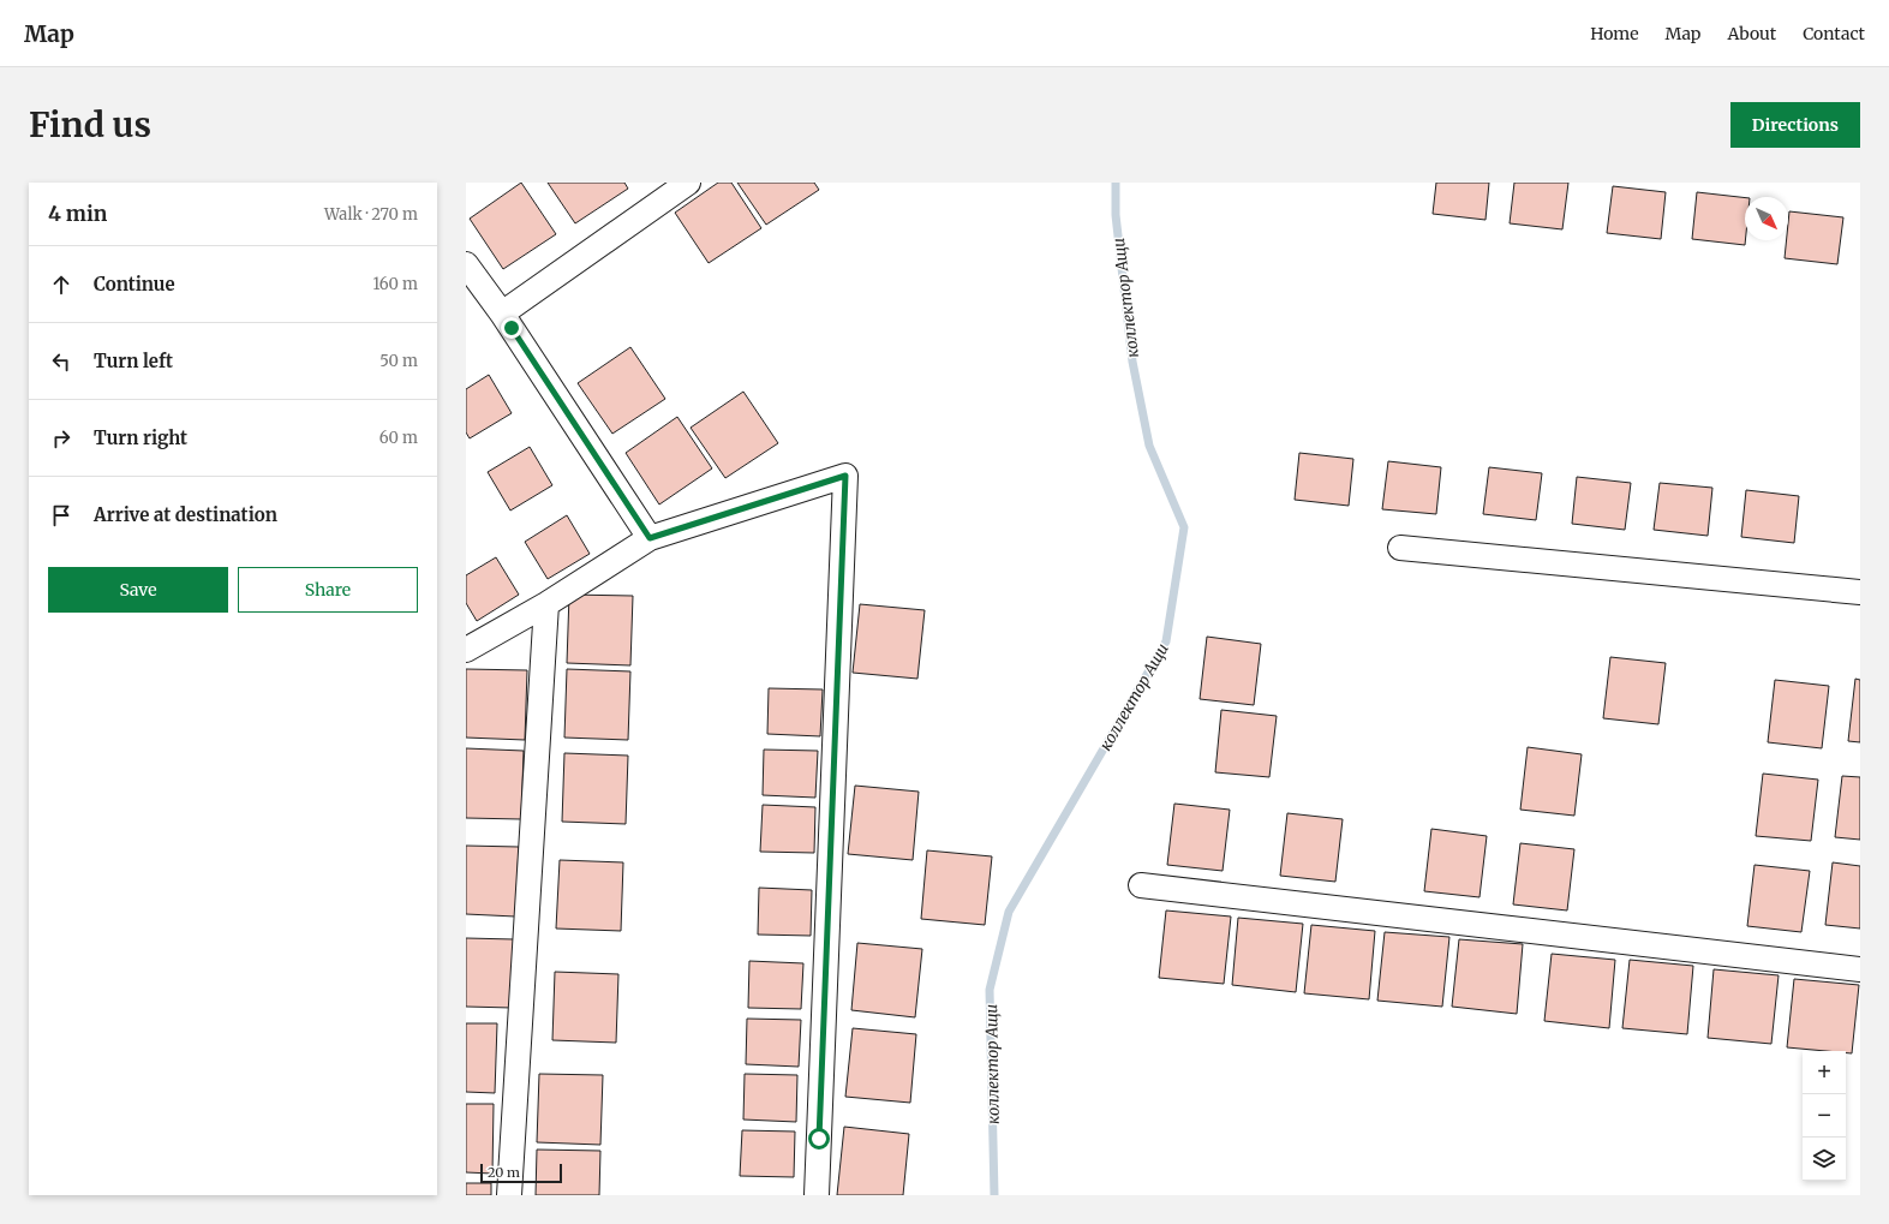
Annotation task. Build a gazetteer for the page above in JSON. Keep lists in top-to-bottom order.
{
  "water": ["коллектор Ащи"],
  "scale_bar": "20 m",
  "north": "bottom right",
  "page": {
    "header": "Map",
    "nav": [
      "Home",
      "Map",
      "About",
      "Contact"
    ],
    "buttons": [
      "Directions",
      ["Save", "Share"]
    ],
    "title": "Find us",
    "heading": ["4 min", "Walk · 270 m"],
    "list": [
      ["Continue", "160 m"],
      ["Turn left", "50 m"],
      ["Turn right", "60 m"],
      "Arrive at destination"
    ],
    "map_buttons": ["+", "−"],
    "scale": "20 m"
  }
}
